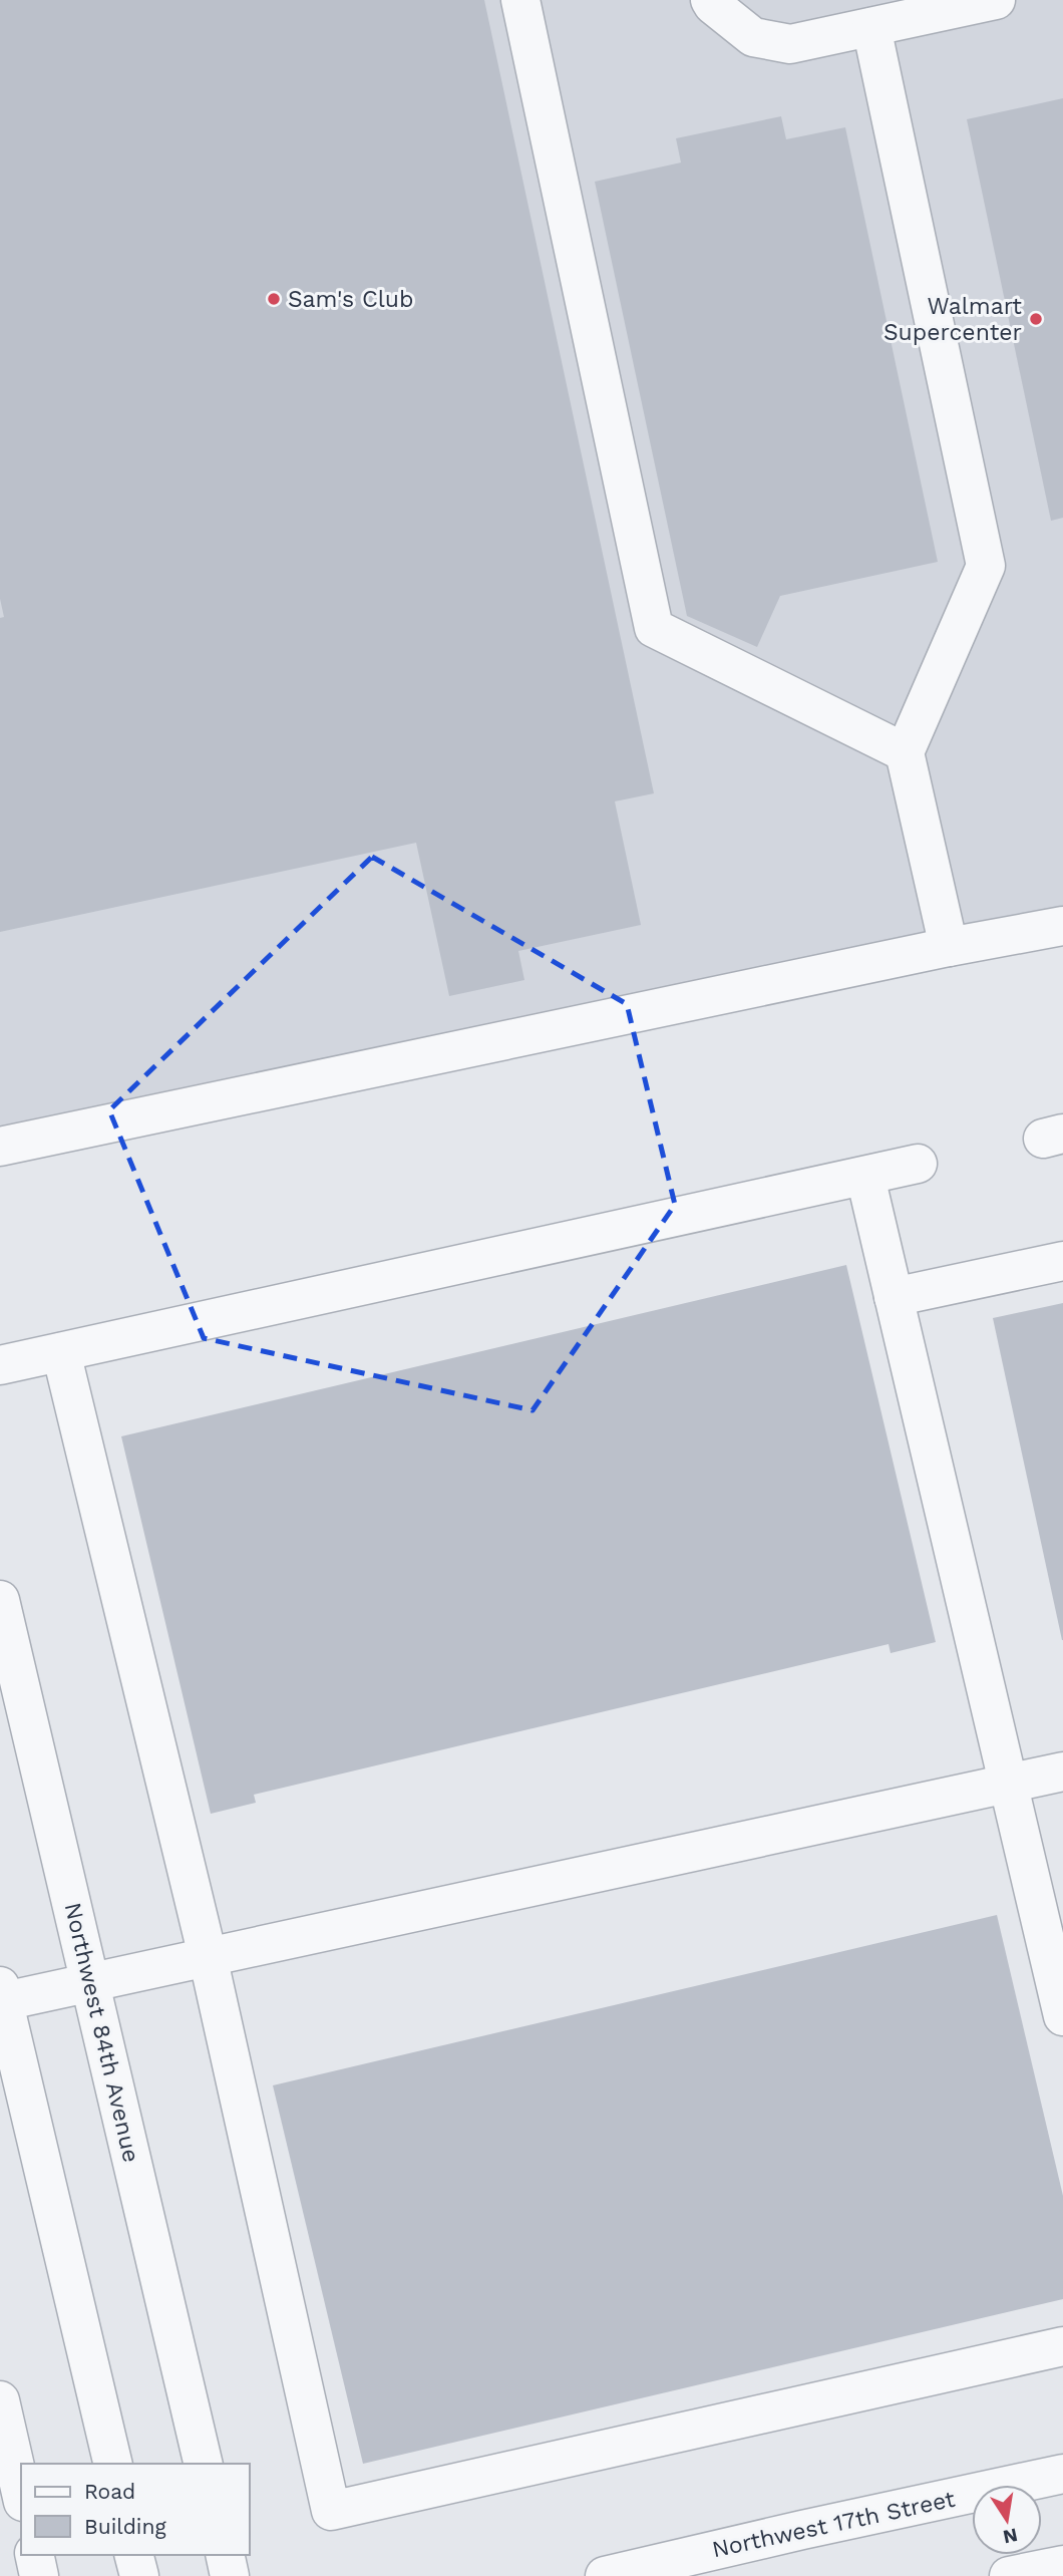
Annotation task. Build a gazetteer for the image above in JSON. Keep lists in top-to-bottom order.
{
  "streets": {
    "street": ["Northwest 84th Avenue", "Northwest 17th Street"]
  },
  "places": ["Sam's Club", "Walmart Supercenter"],
  "legend": ["Road", "Building"],
  "north": "bottom"
}
